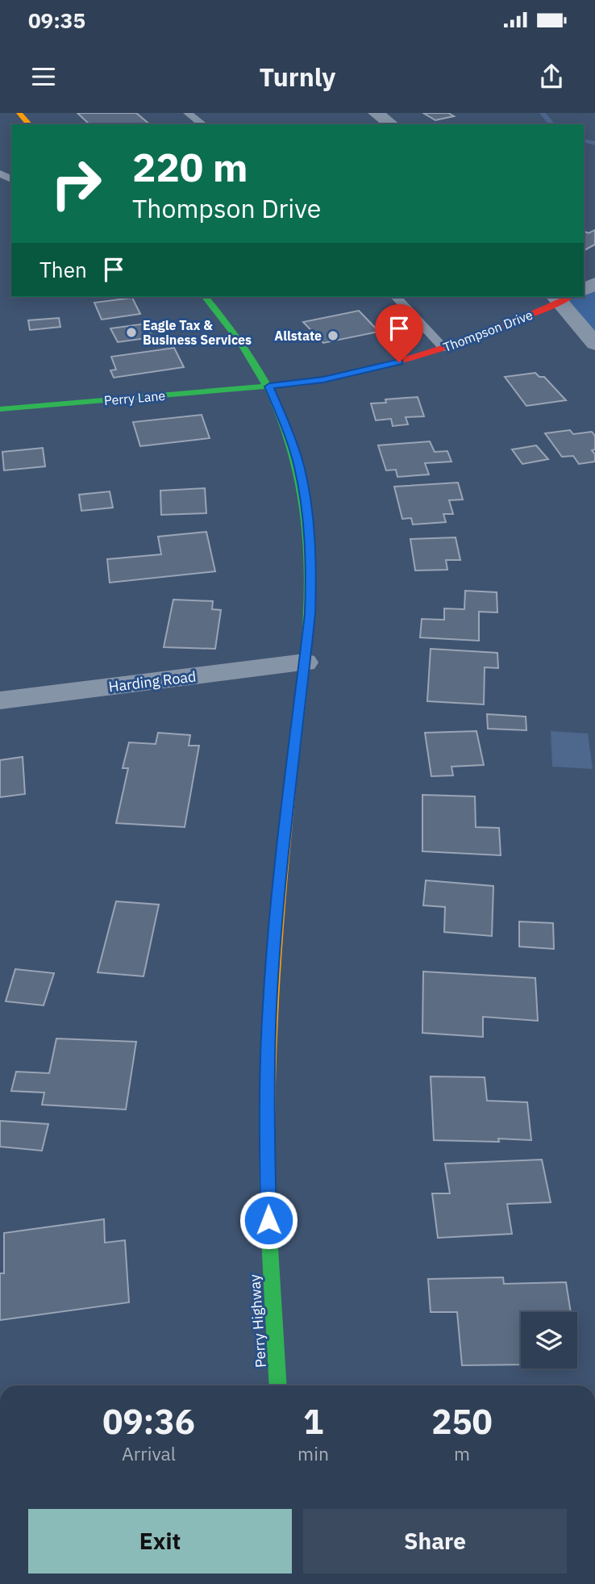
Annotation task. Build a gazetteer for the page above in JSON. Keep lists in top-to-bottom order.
{
  "streets": {
    "main road": ["Thompson Drive", "Perry Lane", "Perry Highway"],
    "street": ["Harding Road"]
  },
  "crossings": [
    ["Thompson Drive", "Perry Lane"],
    ["Thompson Drive", "Perry Highway"],
    ["Perry Lane", "Perry Highway"],
    ["Harding Road", "Perry Highway"]
  ],
  "places": ["Eagle Tax & Business Services", "Allstate"],
  "page": {
    "status": "09:35",
    "header": "Turnly",
    "turn": ["220 m", "Thompson Drive"],
    "then": "Then",
    "eta": [
      "09:36",
      "Arrival",
      "1",
      "min",
      "250",
      "m"
    ],
    "buttons": ["Exit", "Share"]
  }
}
